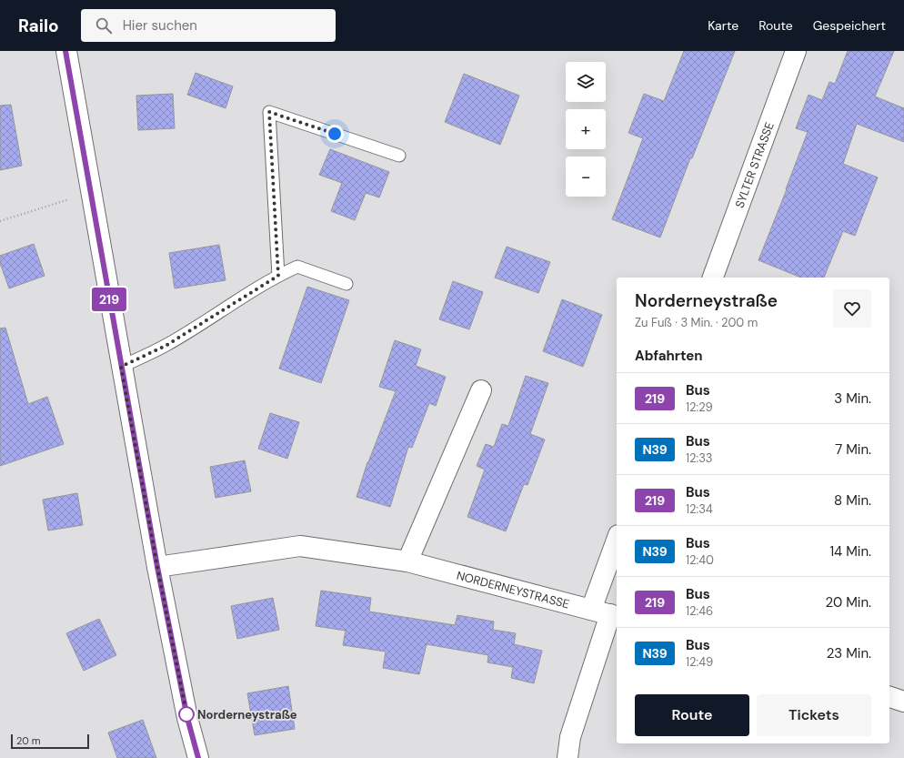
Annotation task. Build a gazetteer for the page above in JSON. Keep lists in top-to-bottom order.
{
  "streets": {
    "street": ["SYLTER STRASSE", "NORDERNEYSTRASSE"]
  },
  "places": ["Norderneystraße"],
  "lines": ["bus line 219"],
  "scale_bar": "20 m",
  "page": {
    "header": "Railo",
    "search": "Hier suchen",
    "nav": ["Karte", "Route", "Gespeichert"],
    "on_map": "219",
    "map_buttons": ["+", "−"],
    "heading": [
      ["Norderneystraße", "Zu Fuß · 3 Min. · 200 m"],
      "Abfahrten"
    ],
    "list": [
      {
        "mark": "219",
        "name": "Bus",
        "note": "12:29",
        "value": "3 Min."
      },
      {
        "mark": "N39",
        "name": "Bus",
        "note": "12:33",
        "value": "7 Min."
      },
      {
        "mark": "219",
        "name": "Bus",
        "note": "12:34",
        "value": "8 Min."
      },
      {
        "mark": "N39",
        "name": "Bus",
        "note": "12:40",
        "value": "14 Min."
      },
      {
        "mark": "219",
        "name": "Bus",
        "note": "12:46",
        "value": "20 Min."
      },
      {
        "mark": "N39",
        "name": "Bus",
        "note": "12:49",
        "value": "23 Min."
      }
    ],
    "buttons": ["Route", "Tickets"],
    "scale": "20 m"
  }
}
